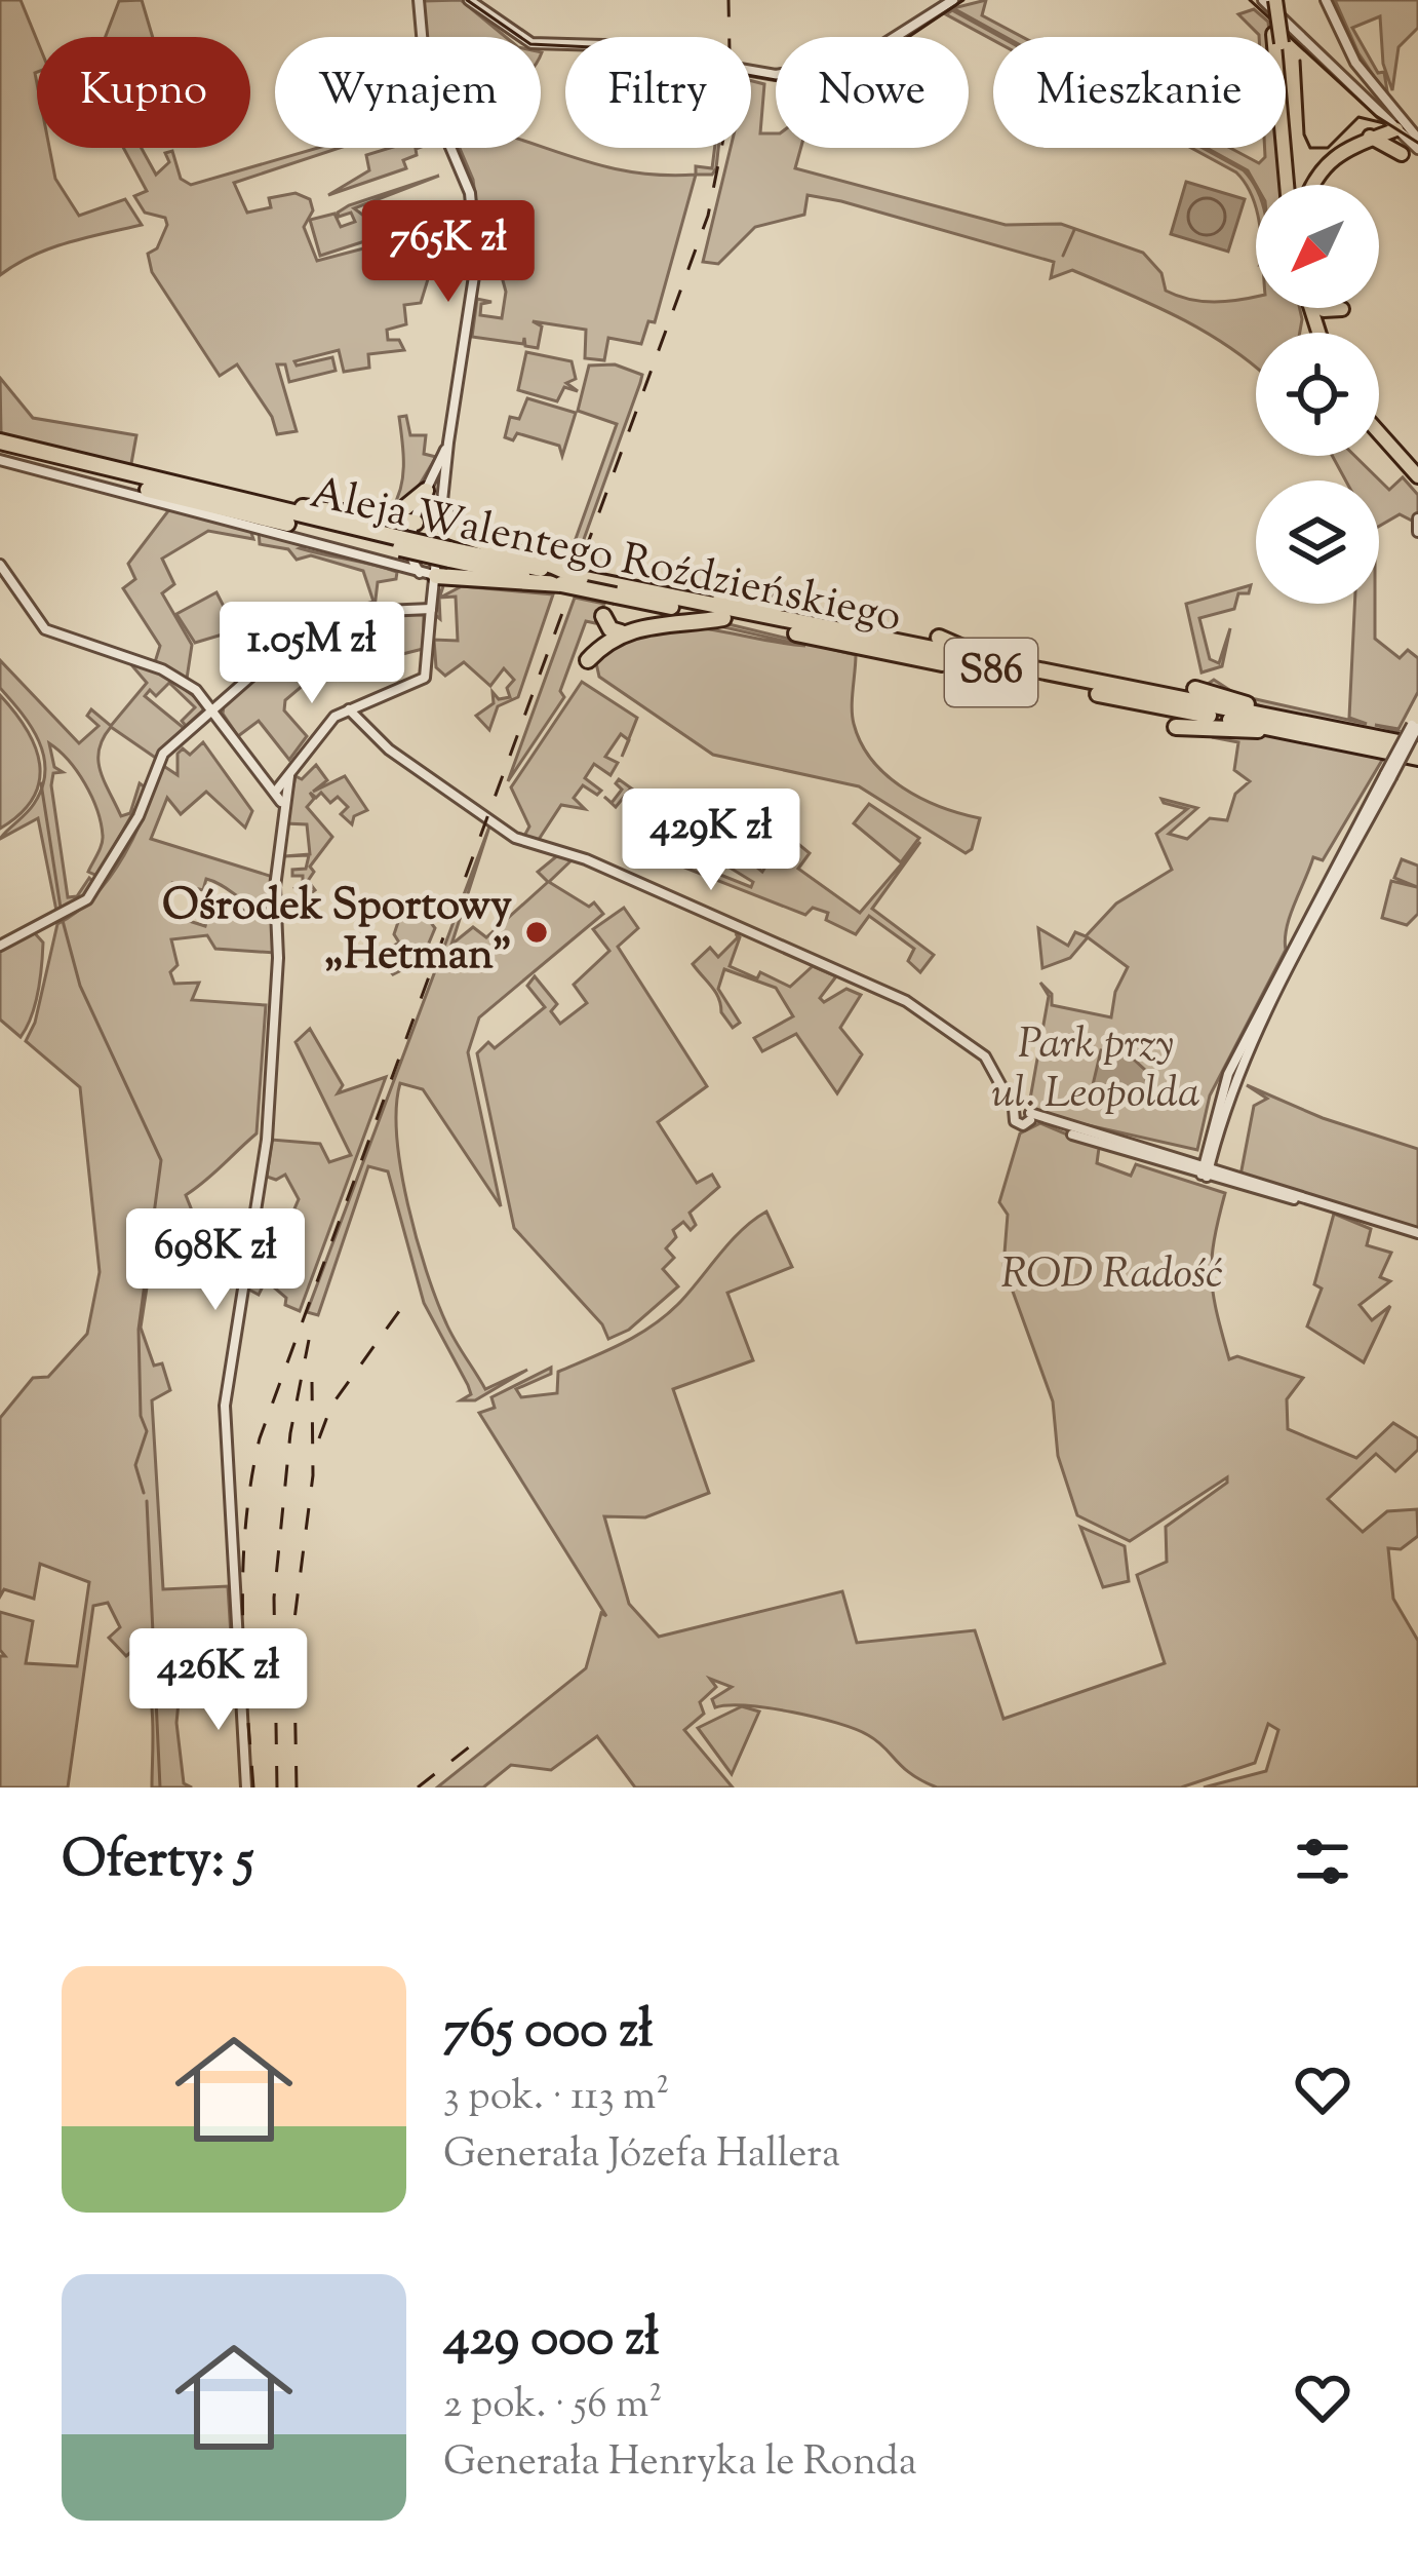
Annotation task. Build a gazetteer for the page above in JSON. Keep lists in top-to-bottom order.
{
  "streets": {
    "highway": ["Aleja Walentego Roździeńskiego", "S86"]
  },
  "parks": ["Park przy ul. Leopolda", "ROD Radość"],
  "places": ["Ośrodek Sportowy „Hetman”"],
  "north": "bottom left",
  "page": {
    "chip": [
      "Kupno",
      "Wynajem",
      "Filtry",
      "Nowe",
      "Mieszkanie"
    ],
    "price": [
      "765K zł",
      "1.05M zł",
      "429K zł",
      "698K zł",
      "426K zł"
    ],
    "heading": "Oferty: 5",
    "list": [
      {
        "name": "765 000 zł",
        "note": "3 pok. · 113 m² · Generała Józefa Hallera"
      },
      {
        "name": "429 000 zł",
        "note": "2 pok. · 56 m² · Generała Henryka le Ronda"
      }
    ]
  }
}
